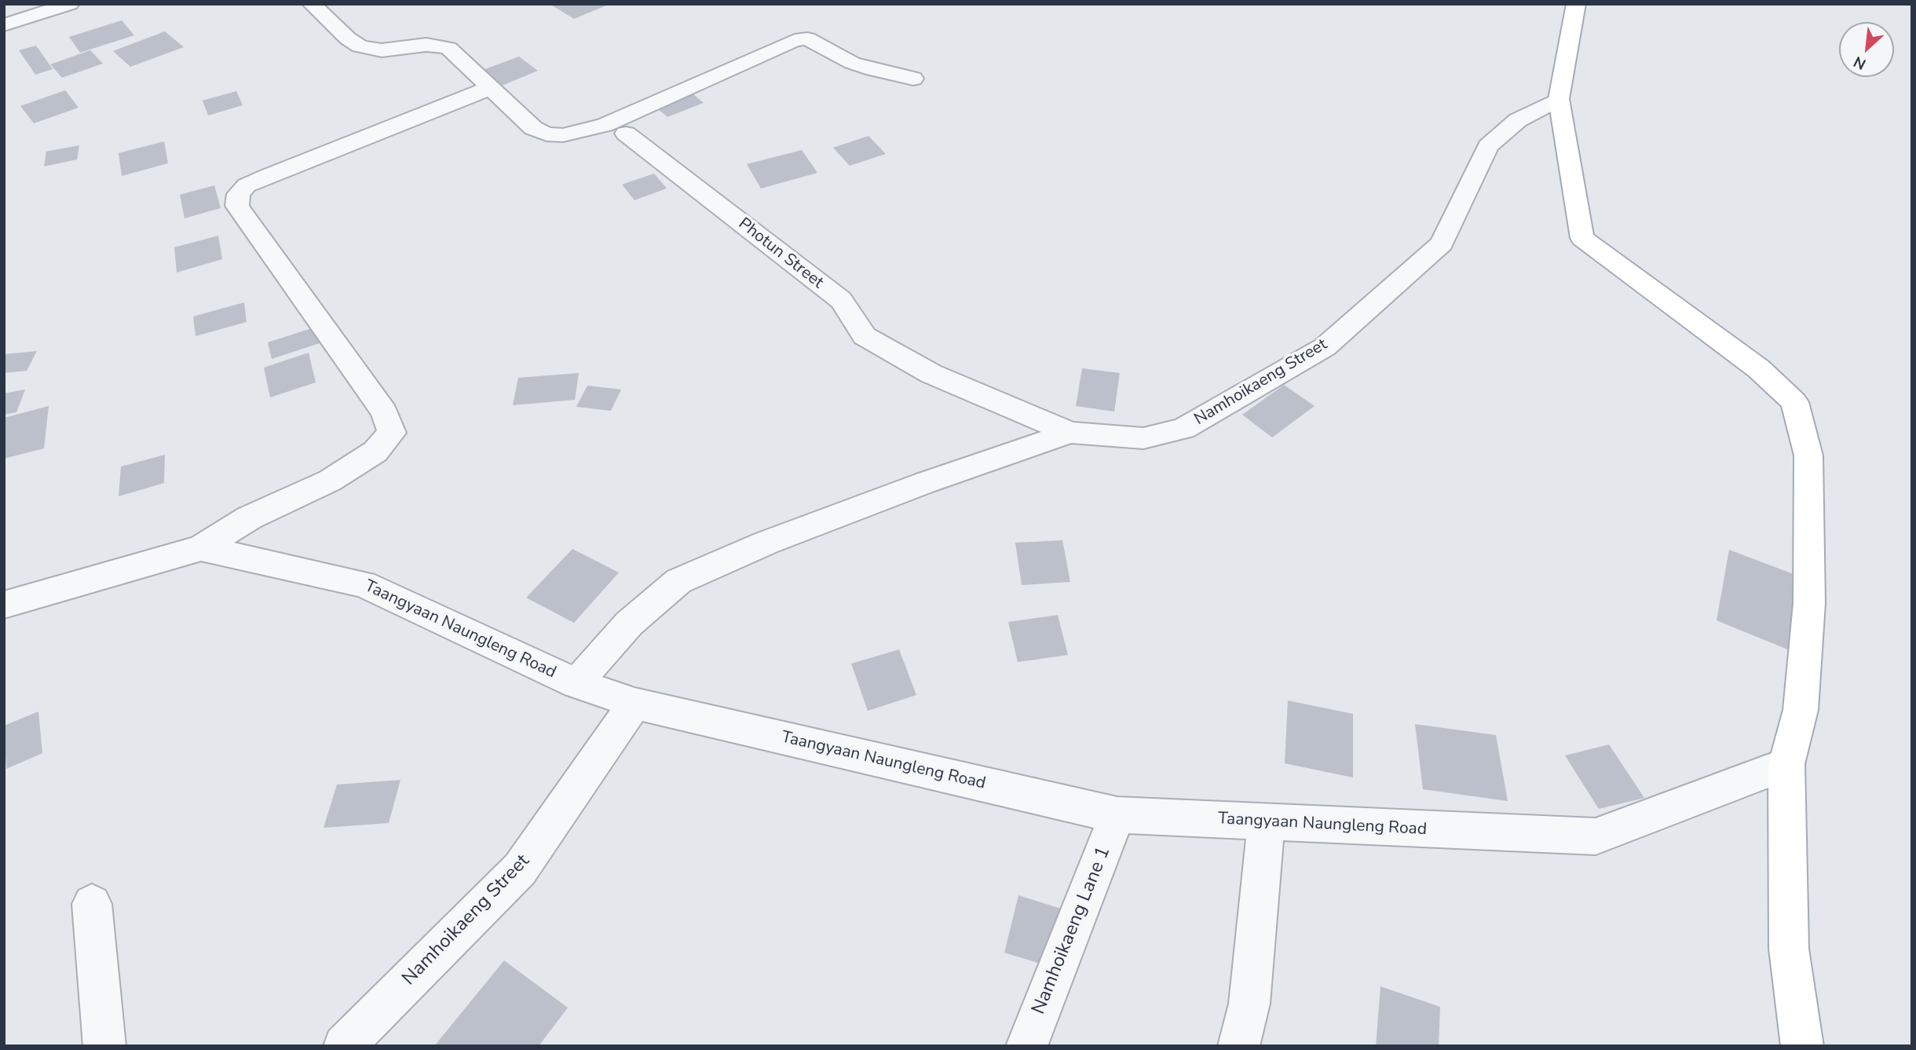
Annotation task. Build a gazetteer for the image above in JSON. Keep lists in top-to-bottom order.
{
  "streets": {
    "street": ["Namhoikaeng Street", "Taangyaan Naungleng Road", "Namhoikaeng Lane 1"]
  },
  "crossings": [
    ["Namhoikaeng Street", "Taangyaan Naungleng Road"],
    ["Taangyaan Naungleng Road", "Namhoikaeng Lane 1"]
  ],
  "north": "bottom left"
}
